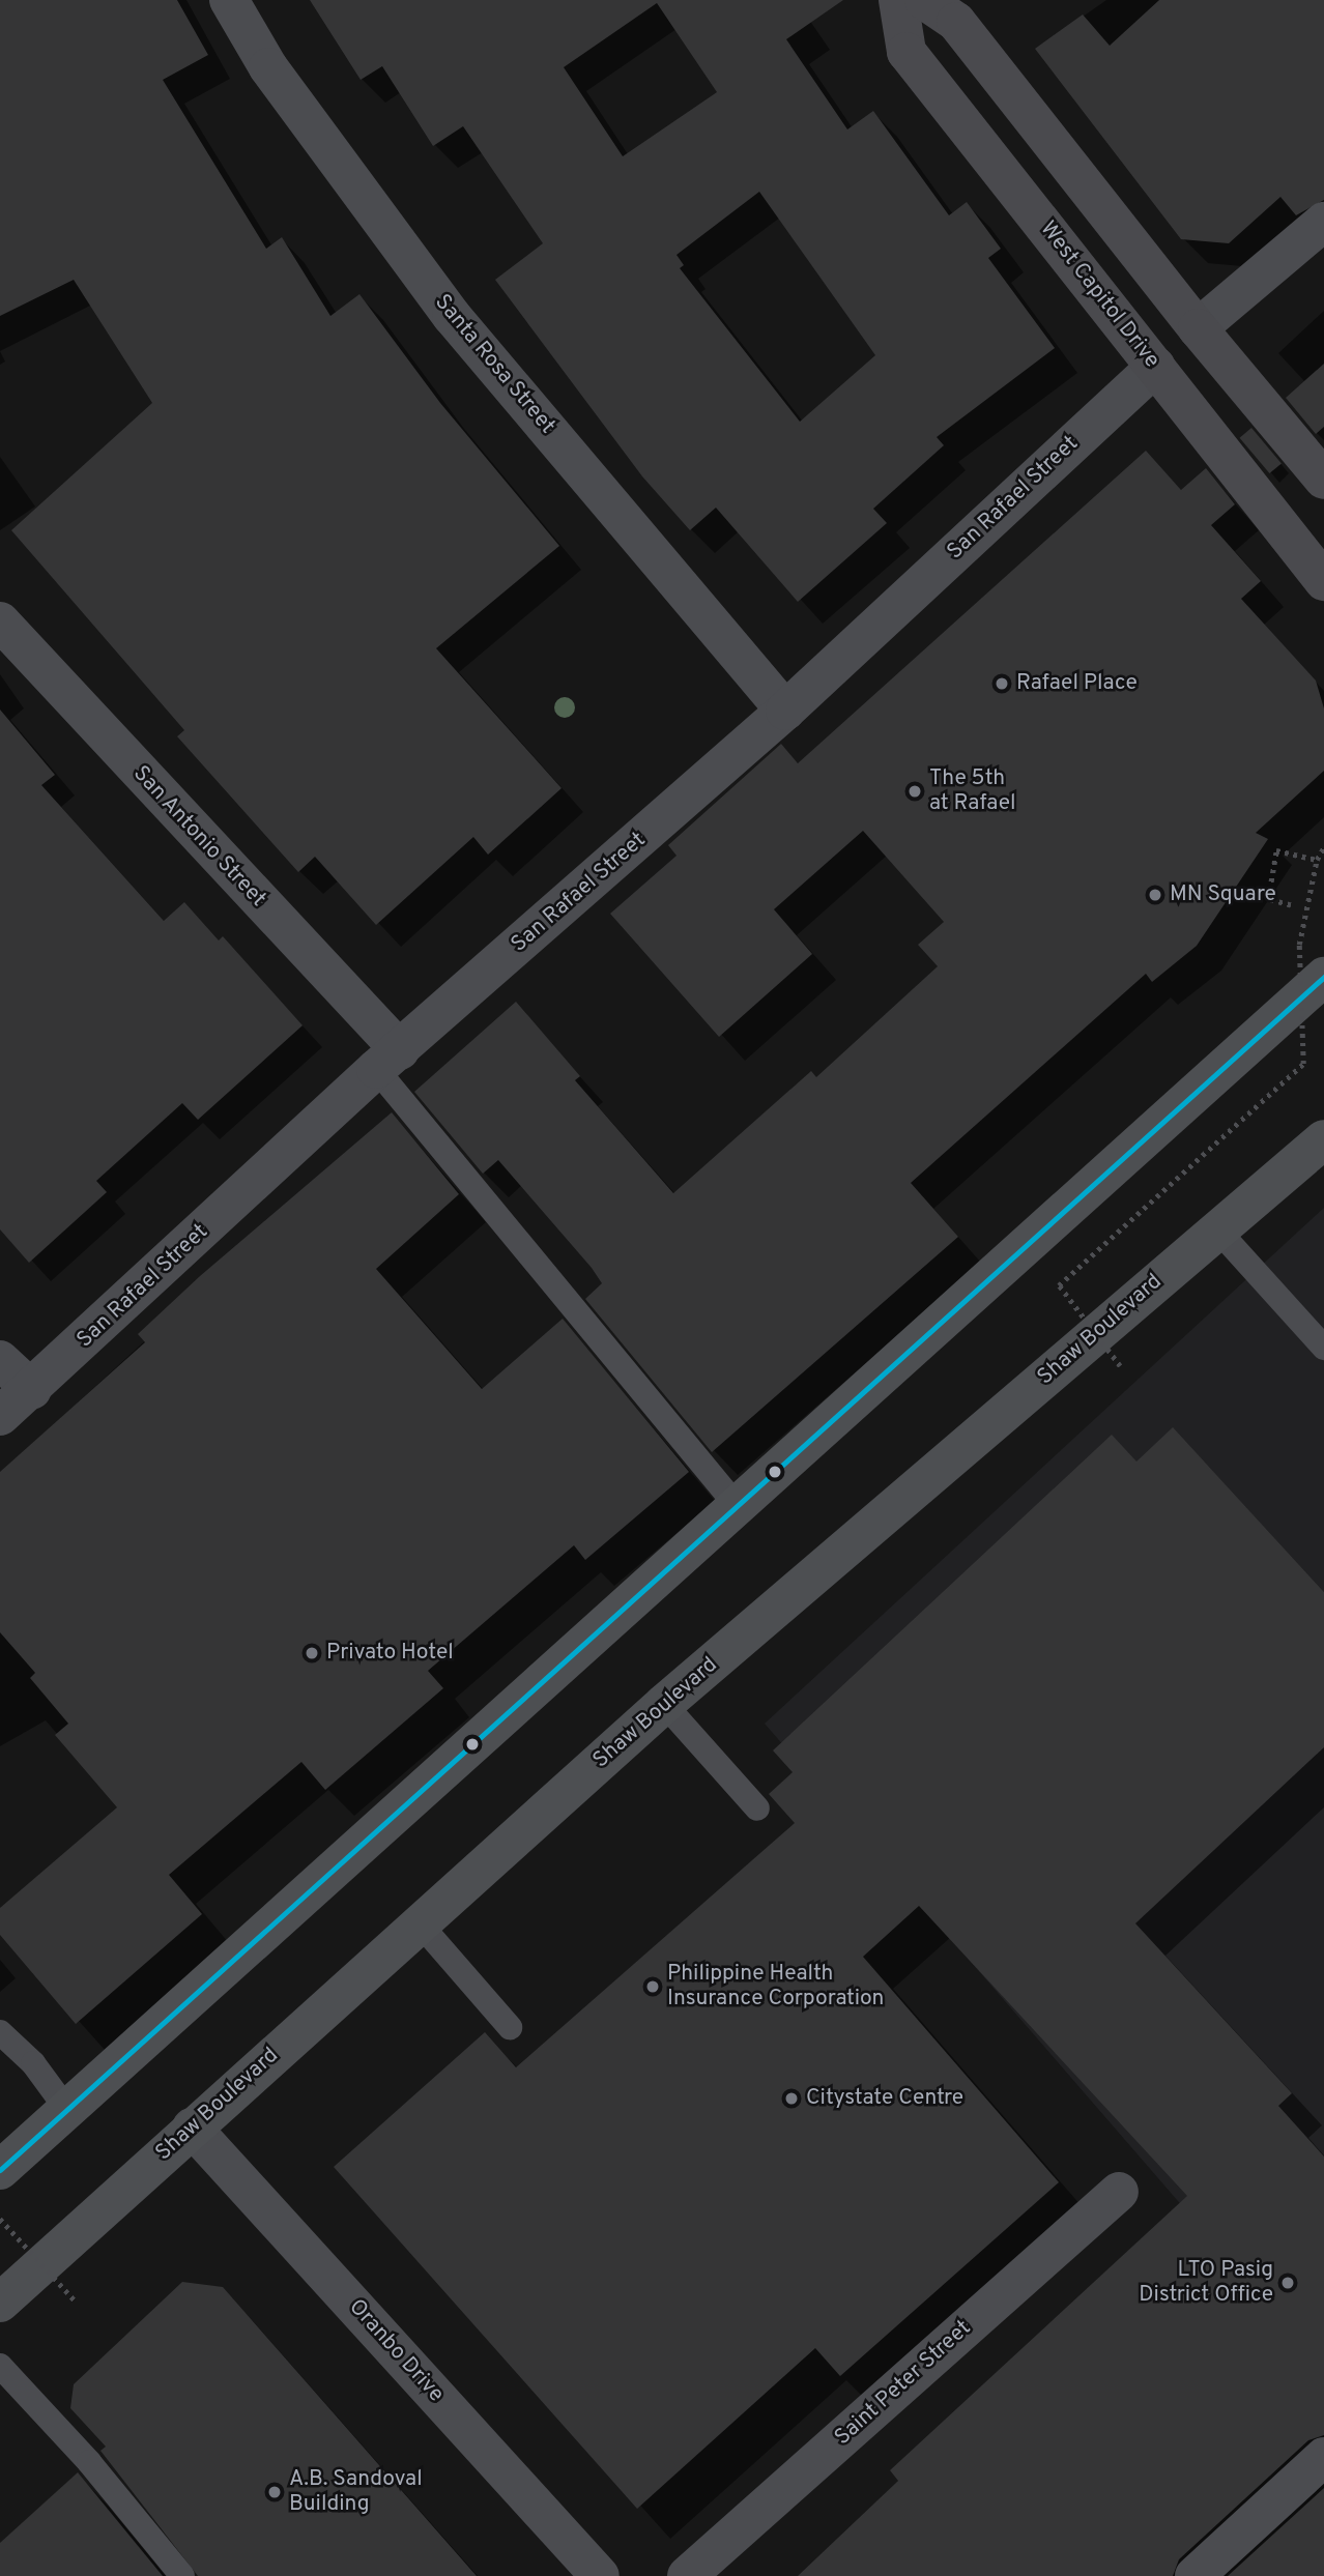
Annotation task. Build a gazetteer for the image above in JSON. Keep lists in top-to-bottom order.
{
  "streets": {
    "main road": ["Shaw Boulevard"],
    "street": [
      "West Capitol Drive",
      "Santa Rosa Street",
      "San Rafael Street",
      "San Antonio Street",
      "Oranbo Drive",
      "Saint Peter Street"
    ]
  },
  "crossings": [
    ["West Capitol Drive", "San Rafael Street"],
    ["Santa Rosa Street", "San Rafael Street"],
    ["San Rafael Street", "San Antonio Street"],
    ["Shaw Boulevard", "Oranbo Drive"]
  ],
  "places": [
    "Rafael Place",
    "The 5th at Rafael",
    "MN Square",
    "Privato Hotel",
    "Philippine Health Insurance Corporation",
    "Citystate Centre",
    "LTO Pasig District Office",
    "A.B. Sandoval Building"
  ]
}
